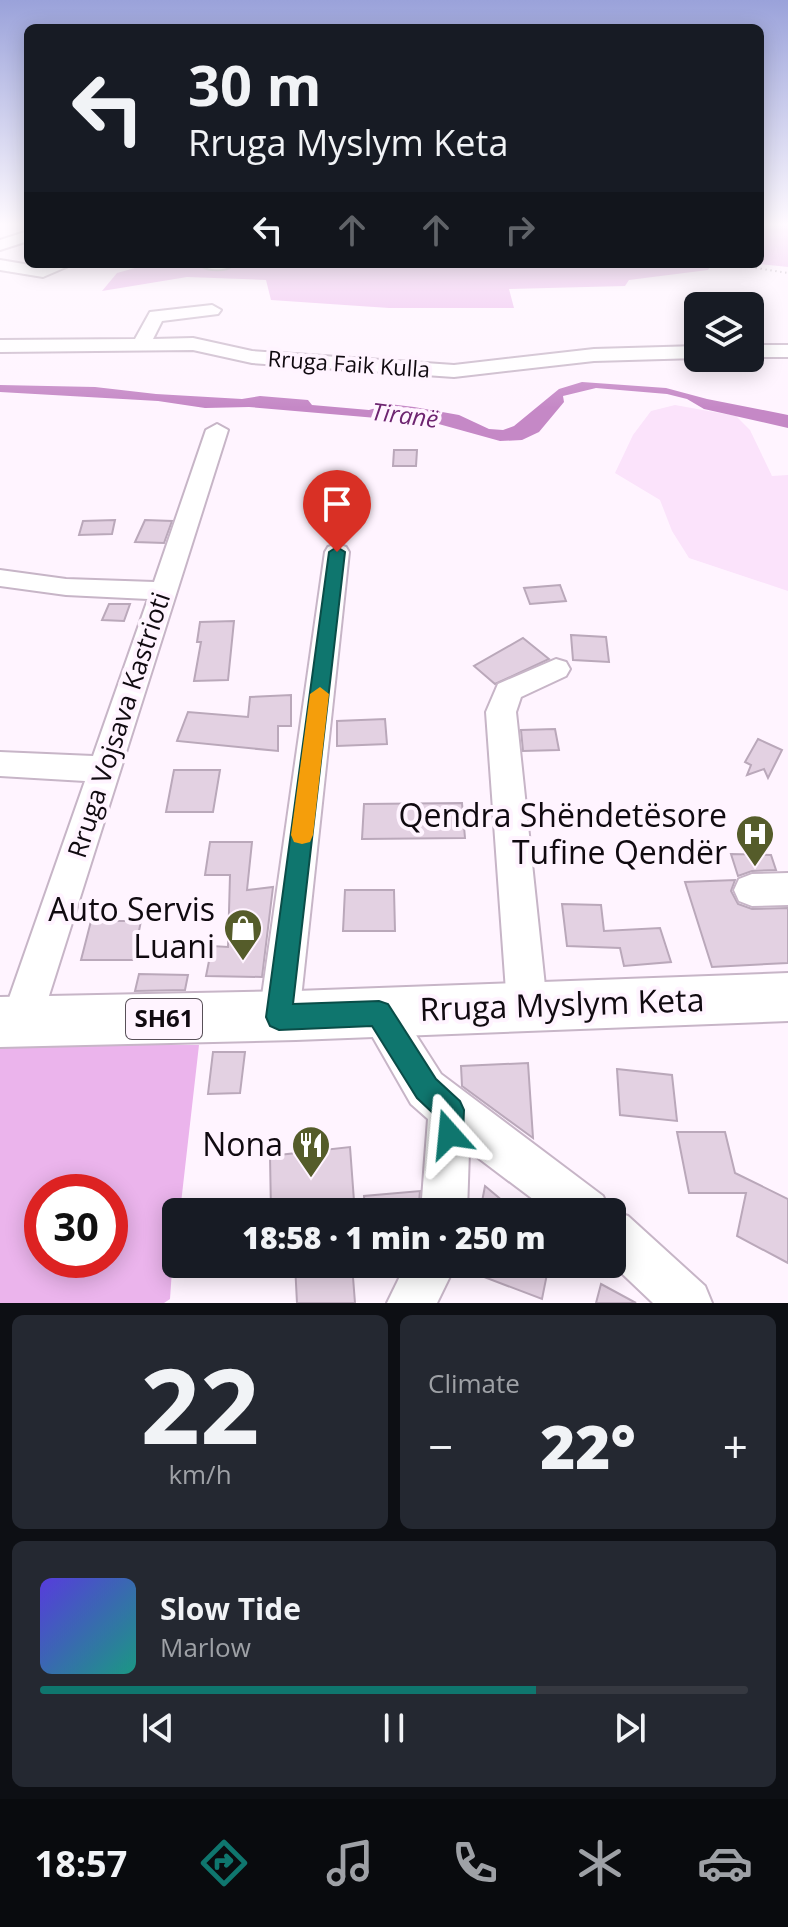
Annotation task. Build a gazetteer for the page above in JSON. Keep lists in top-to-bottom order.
{
  "streets": {
    "main road": ["Rruga Myslym Keta", "SH61"],
    "street": ["Rruga Faik Kulla", "Rruga Vojsava Kastrioti"]
  },
  "crossings": [
    ["Rruga Vojsava Kastrioti", "Rruga Myslym Keta"]
  ],
  "water": ["Tiranë"],
  "places": {
    "hospital": ["Qendra Shëndetësore Tufine Qendër"],
    "shop": ["Auto Servis Luani"],
    "restaurant": ["Nona"]
  },
  "page": {
    "turn": ["30 m", "Rruga Myslym Keta"],
    "limit": "30",
    "trip": "18:58 · 1 min · 250 m",
    "tile": [
      ["22", "km/h"],
      "Climate"
    ],
    "heat": ["−", "22°", "+"],
    "song": ["Slow Tide", "Marlow"],
    "tabs": "18:57"
  }
}
